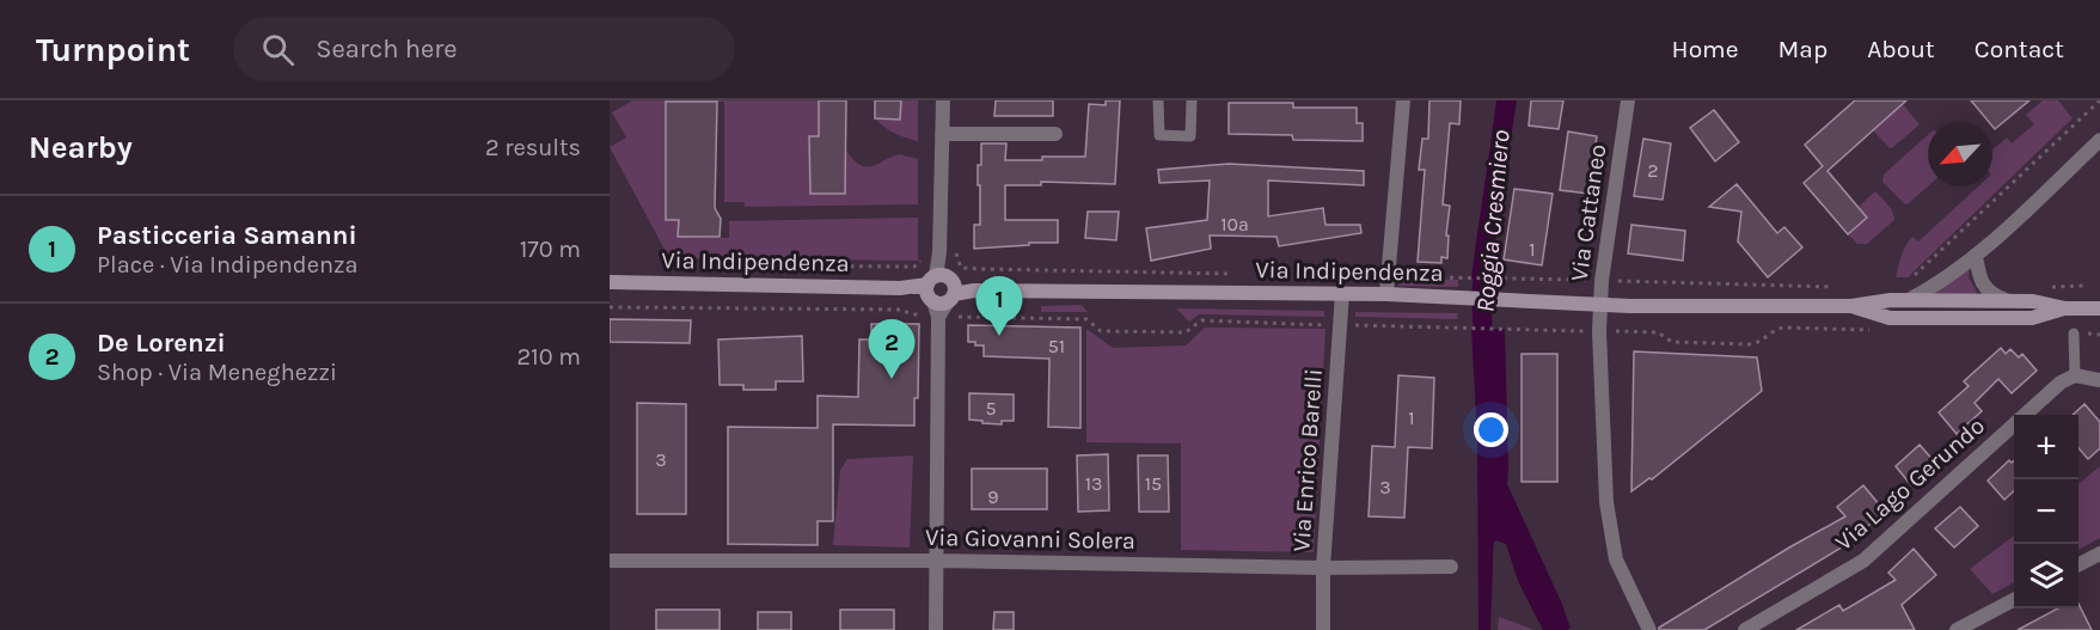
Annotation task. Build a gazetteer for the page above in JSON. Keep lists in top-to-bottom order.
{
  "streets": {
    "street": [
      "Via Cattaneo",
      "Via Indipendenza",
      "Via Enrico Barelli",
      "Via Lago Gerundo",
      "Via Giovanni Solera"
    ]
  },
  "crossings": [
    ["Via Cattaneo", "Via Indipendenza"],
    ["Via Indipendenza", "Via Enrico Barelli"],
    ["Via Enrico Barelli", "Via Giovanni Solera"]
  ],
  "water": ["Roggia Cresmiero"],
  "house_numbers": [
    "2",
    "10a",
    "1",
    "51",
    "5",
    "1",
    "3",
    "13",
    "15",
    "3",
    "9"
  ],
  "north": "bottom left",
  "page": {
    "header": "Turnpoint",
    "search": "Search here",
    "nav": [
      "Home",
      "Map",
      "About",
      "Contact"
    ],
    "heading": ["Nearby", "2 results"],
    "list": [
      {
        "mark": "1",
        "name": "Pasticceria Samanni",
        "note": "Place · Via Indipendenza",
        "value": "170 m"
      },
      {
        "mark": "2",
        "name": "De Lorenzi",
        "note": "Shop · Via Meneghezzi",
        "value": "210 m"
      }
    ],
    "pins": ["1", "2"],
    "map_buttons": ["+", "−"]
  }
}
